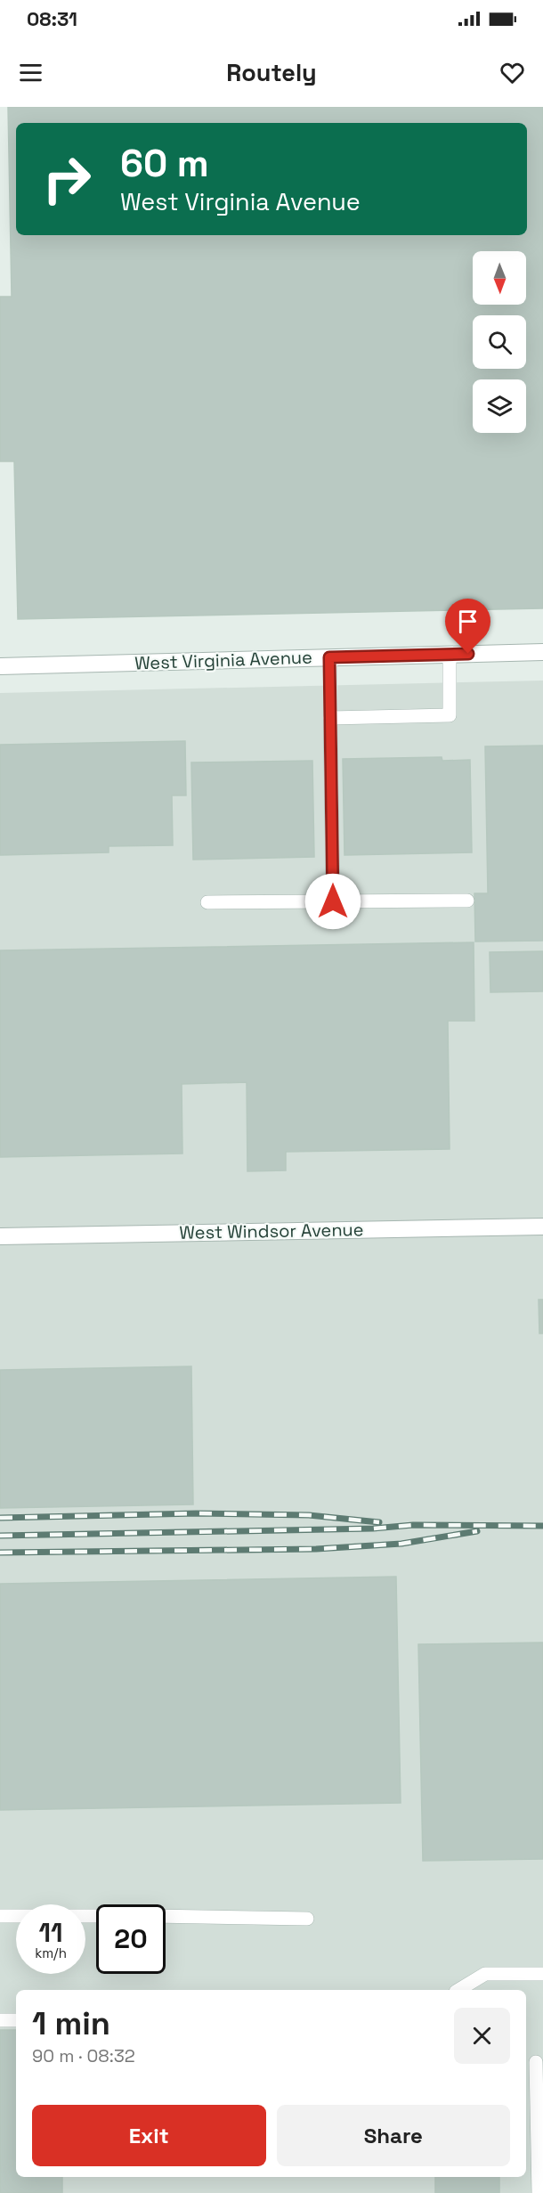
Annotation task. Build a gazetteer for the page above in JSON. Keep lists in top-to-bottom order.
{
  "streets": {
    "street": ["West Virginia Avenue", "West Windsor Avenue"]
  },
  "north": "bottom",
  "page": {
    "status": "08:31",
    "header": "Routely",
    "turn": ["60 m", "West Virginia Avenue"],
    "speed": "11 km/h",
    "limit": "20",
    "heading": ["1 min", "90 m · 08:32"],
    "buttons": ["Exit", "Share"]
  }
}
